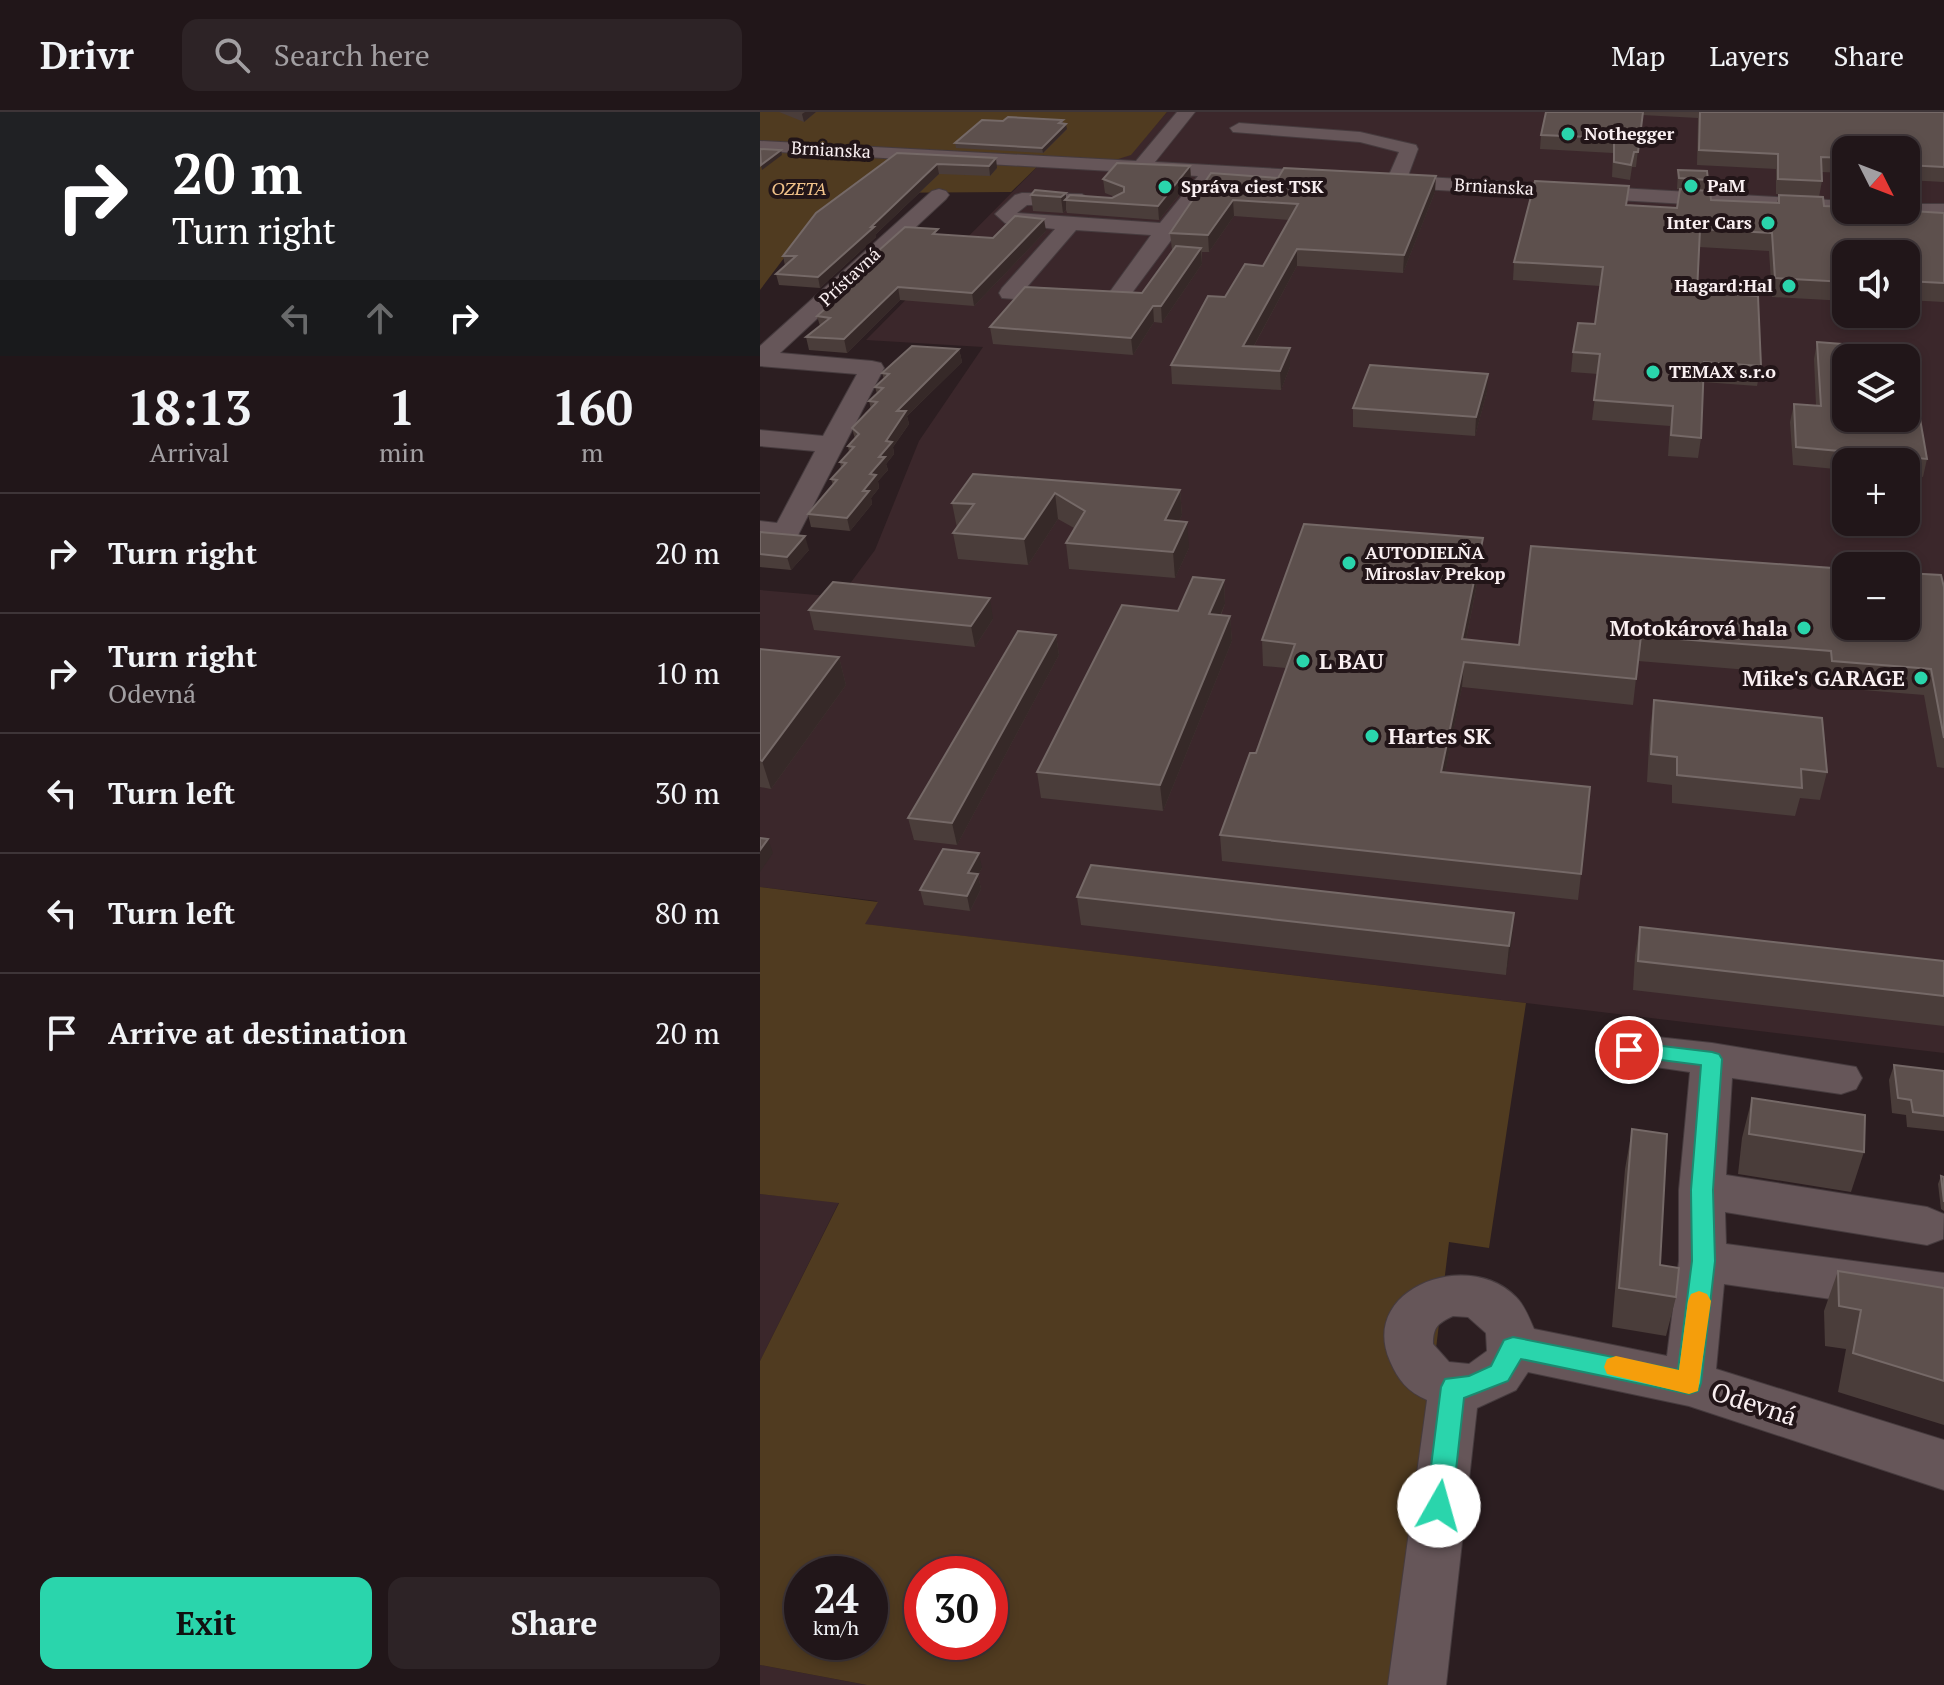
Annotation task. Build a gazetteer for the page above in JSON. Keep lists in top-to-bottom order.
{
  "streets": {
    "street": ["Brnianska", "Prístavná", "Odevná"]
  },
  "parks": ["OZETA"],
  "places": [
    "Nothegger",
    "PaM",
    "Správa ciest TSK",
    "Inter Cars",
    "Hagard:Hal",
    "TEMAX s.r.o",
    "AUTODIELŇA Miroslav Prekop",
    "Motokárová hala",
    "L BAU",
    "Mike's GARAGE",
    "Hartes SK"
  ],
  "north": "bottom right",
  "page": {
    "header": "Drivr",
    "search": "Search here",
    "nav": ["Map", "Layers", "Share"],
    "turn": ["20 m", "Turn right"],
    "map_buttons": ["+", "−"],
    "eta": [
      "18:13",
      "Arrival",
      "1",
      "min",
      "160",
      "m"
    ],
    "list": [
      {
        "name": "Turn right",
        "value": "20 m"
      },
      {
        "name": "Turn right",
        "note": "Odevná",
        "value": "10 m"
      },
      {
        "name": "Turn left",
        "value": "30 m"
      },
      {
        "name": "Turn left",
        "value": "80 m"
      },
      {
        "name": "Arrive at destination",
        "value": "20 m"
      }
    ],
    "speed": "24 km/h",
    "limit": "30",
    "buttons": ["Exit", "Share"]
  }
}
